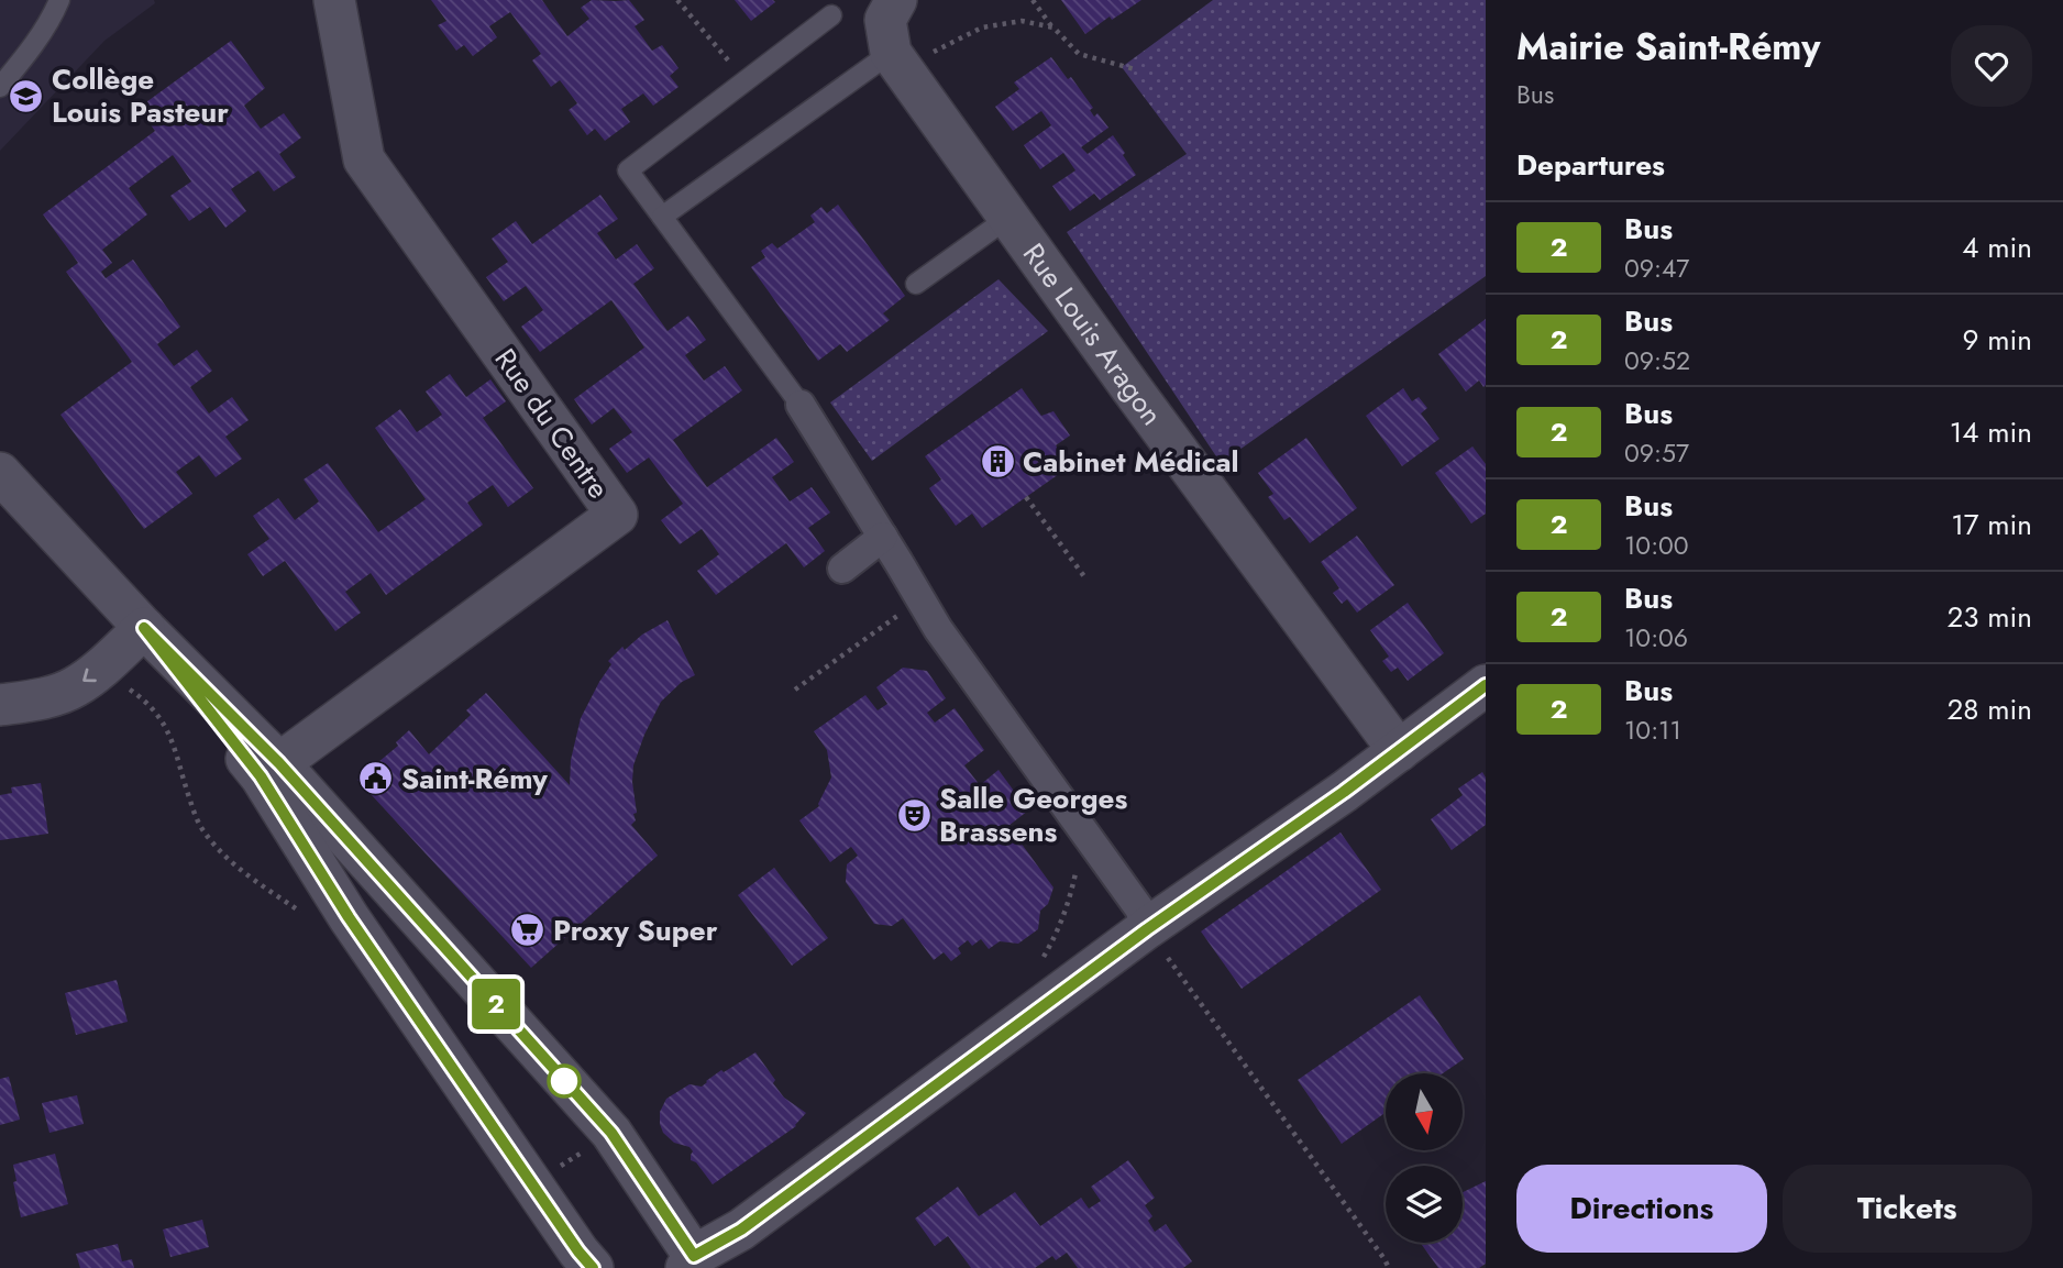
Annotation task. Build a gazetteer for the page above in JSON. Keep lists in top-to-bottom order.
{
  "streets": {
    "street": ["Rue Louis Aragon", "Rue du Centre"]
  },
  "places": {
    "school or university": ["Collège Louis Pasteur"],
    "building": ["Cabinet Médical"],
    "public building": ["Saint-Rémy"],
    "theatre": ["Salle Georges Brassens"],
    "supermarket": ["Proxy Super"]
  },
  "lines": ["bus line 2"],
  "north": "bottom",
  "page": {
    "on_map": "2",
    "heading": [
      ["Mairie Saint-Rémy", "Bus"],
      "Departures"
    ],
    "list": [
      {
        "mark": "2",
        "name": "Bus",
        "note": "09:47",
        "value": "4 min"
      },
      {
        "mark": "2",
        "name": "Bus",
        "note": "09:52",
        "value": "9 min"
      },
      {
        "mark": "2",
        "name": "Bus",
        "note": "09:57",
        "value": "14 min"
      },
      {
        "mark": "2",
        "name": "Bus",
        "note": "10:00",
        "value": "17 min"
      },
      {
        "mark": "2",
        "name": "Bus",
        "note": "10:06",
        "value": "23 min"
      },
      {
        "mark": "2",
        "name": "Bus",
        "note": "10:11",
        "value": "28 min"
      }
    ],
    "buttons": ["Directions", "Tickets"]
  }
}
